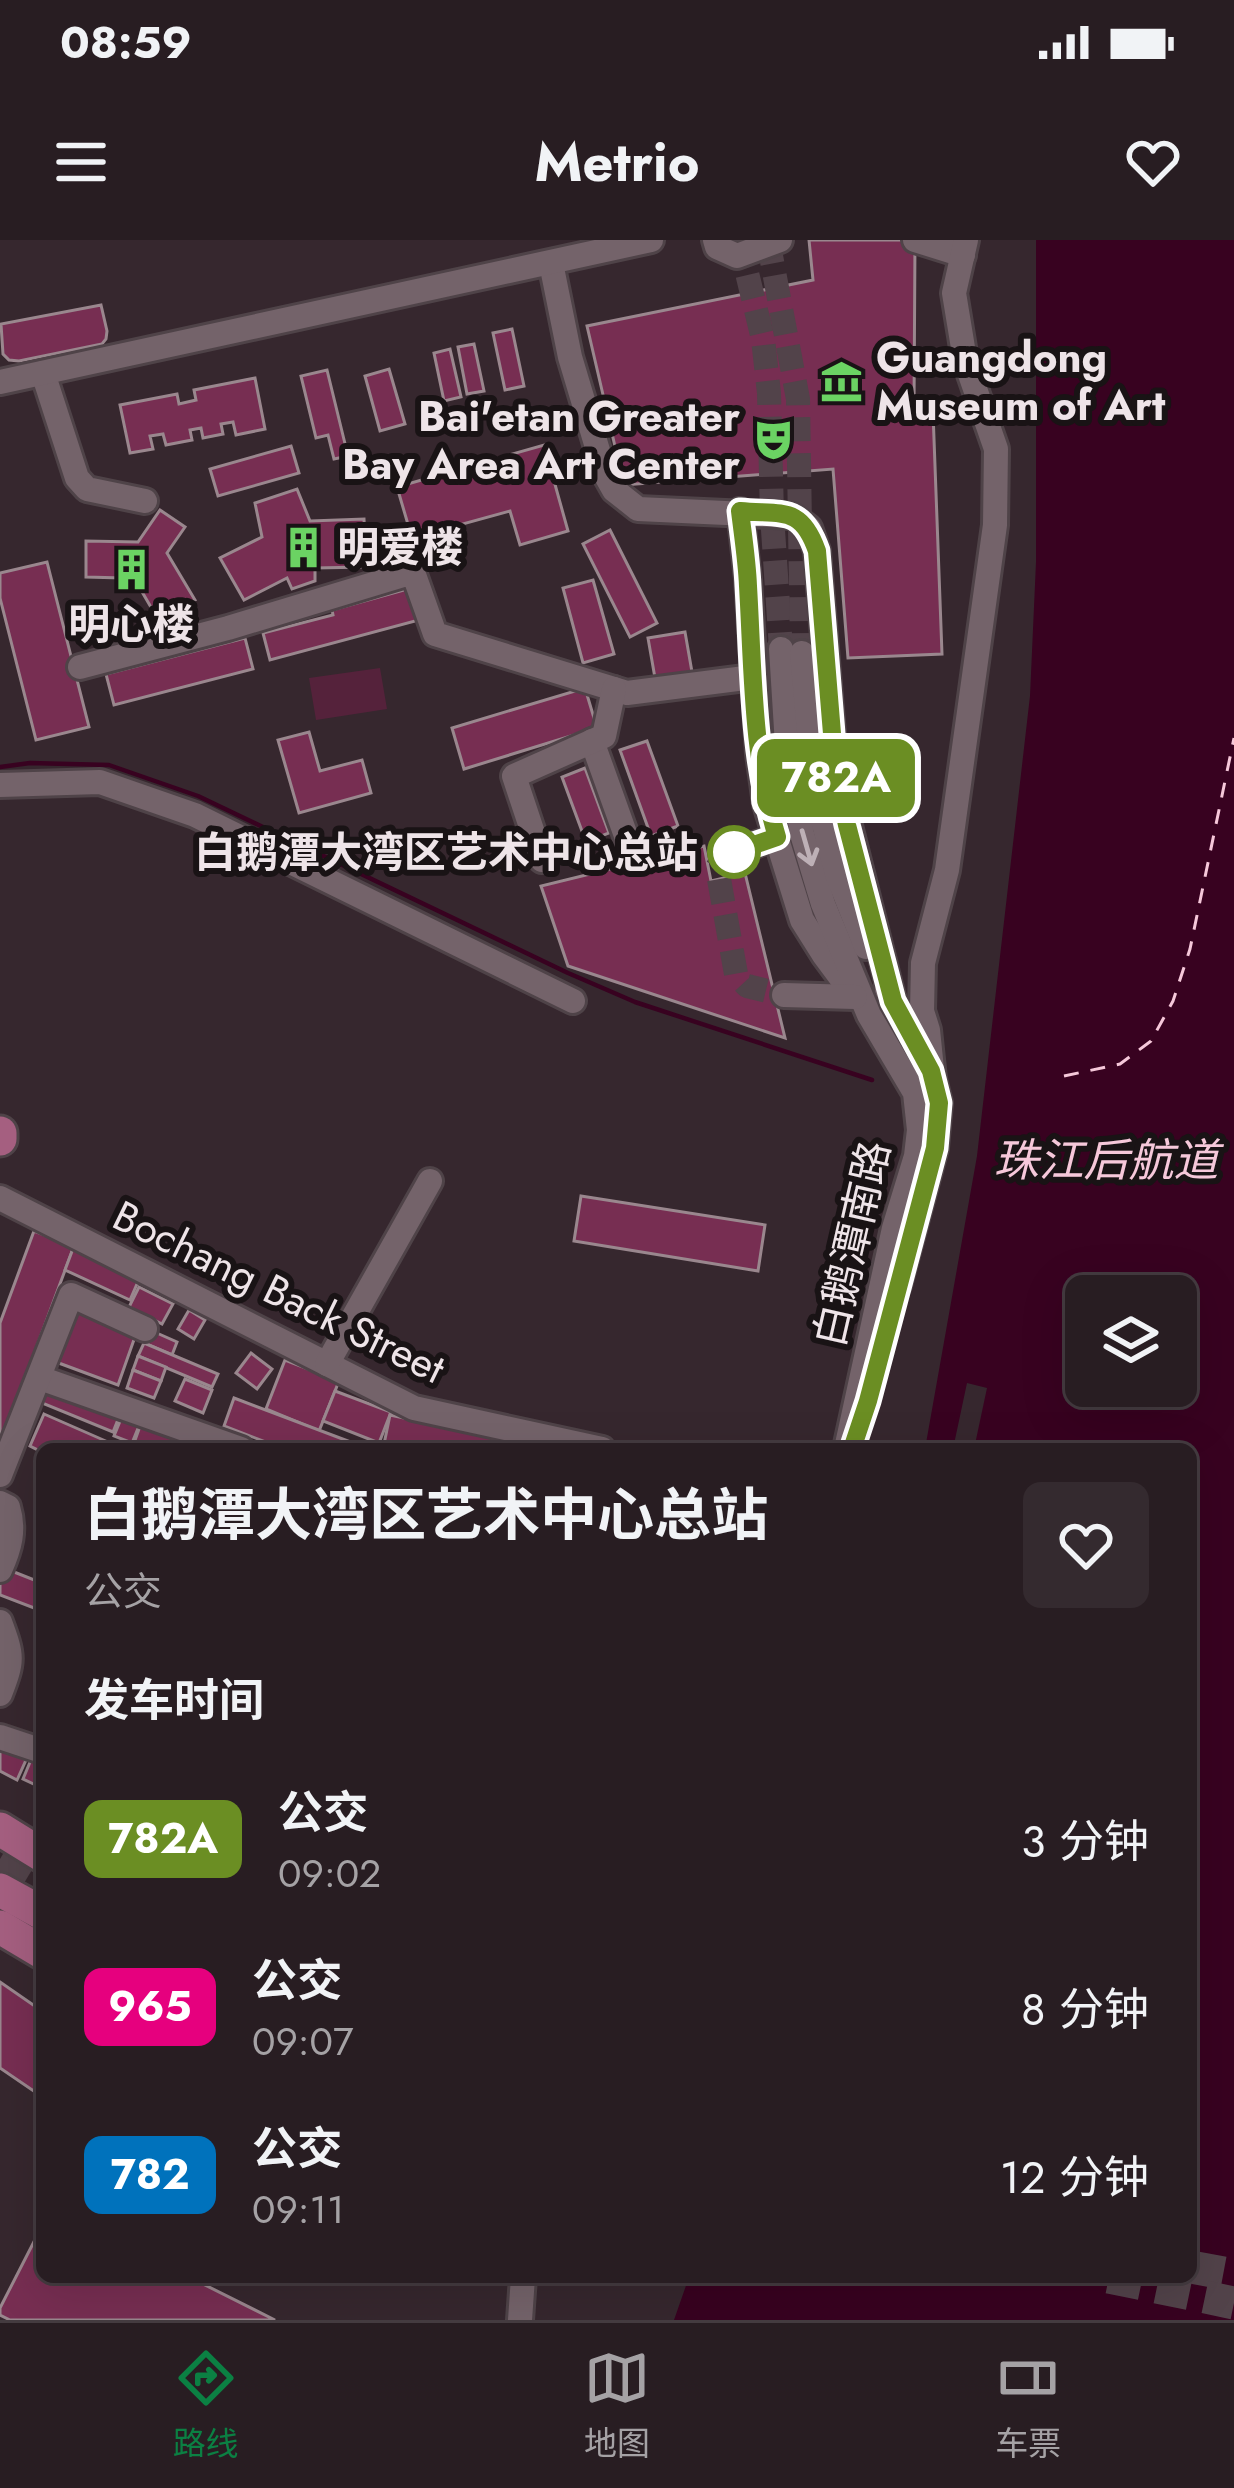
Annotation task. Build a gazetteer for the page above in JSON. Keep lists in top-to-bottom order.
{
  "streets": {
    "street": ["白鹅潭南路", "Bochang Back Street"]
  },
  "water": ["珠江后航道"],
  "places": {
    "museum": ["Guangdong Museum of Art"],
    "theatre": ["Bai'etan Greater Bay Area Art Center"],
    "building": ["明爱楼", "明心楼"],
    "other": ["白鹅潭大湾区艺术中心总站"]
  },
  "lines": ["bus line 782A"],
  "page": {
    "status": "08:59",
    "header": "Metrio",
    "on_map": "782A",
    "heading": [
      ["白鹅潭大湾区艺术中心总站", "公交"],
      "发车时间"
    ],
    "list": [
      {
        "mark": "782A",
        "name": "公交",
        "note": "09:02",
        "value": "3 分钟"
      },
      {
        "mark": "965",
        "name": "公交",
        "note": "09:07",
        "value": "8 分钟"
      },
      {
        "mark": "782",
        "name": "公交",
        "note": "09:11",
        "value": "12 分钟"
      }
    ],
    "tabs": ["路线", "地图", "车票"]
  }
}
